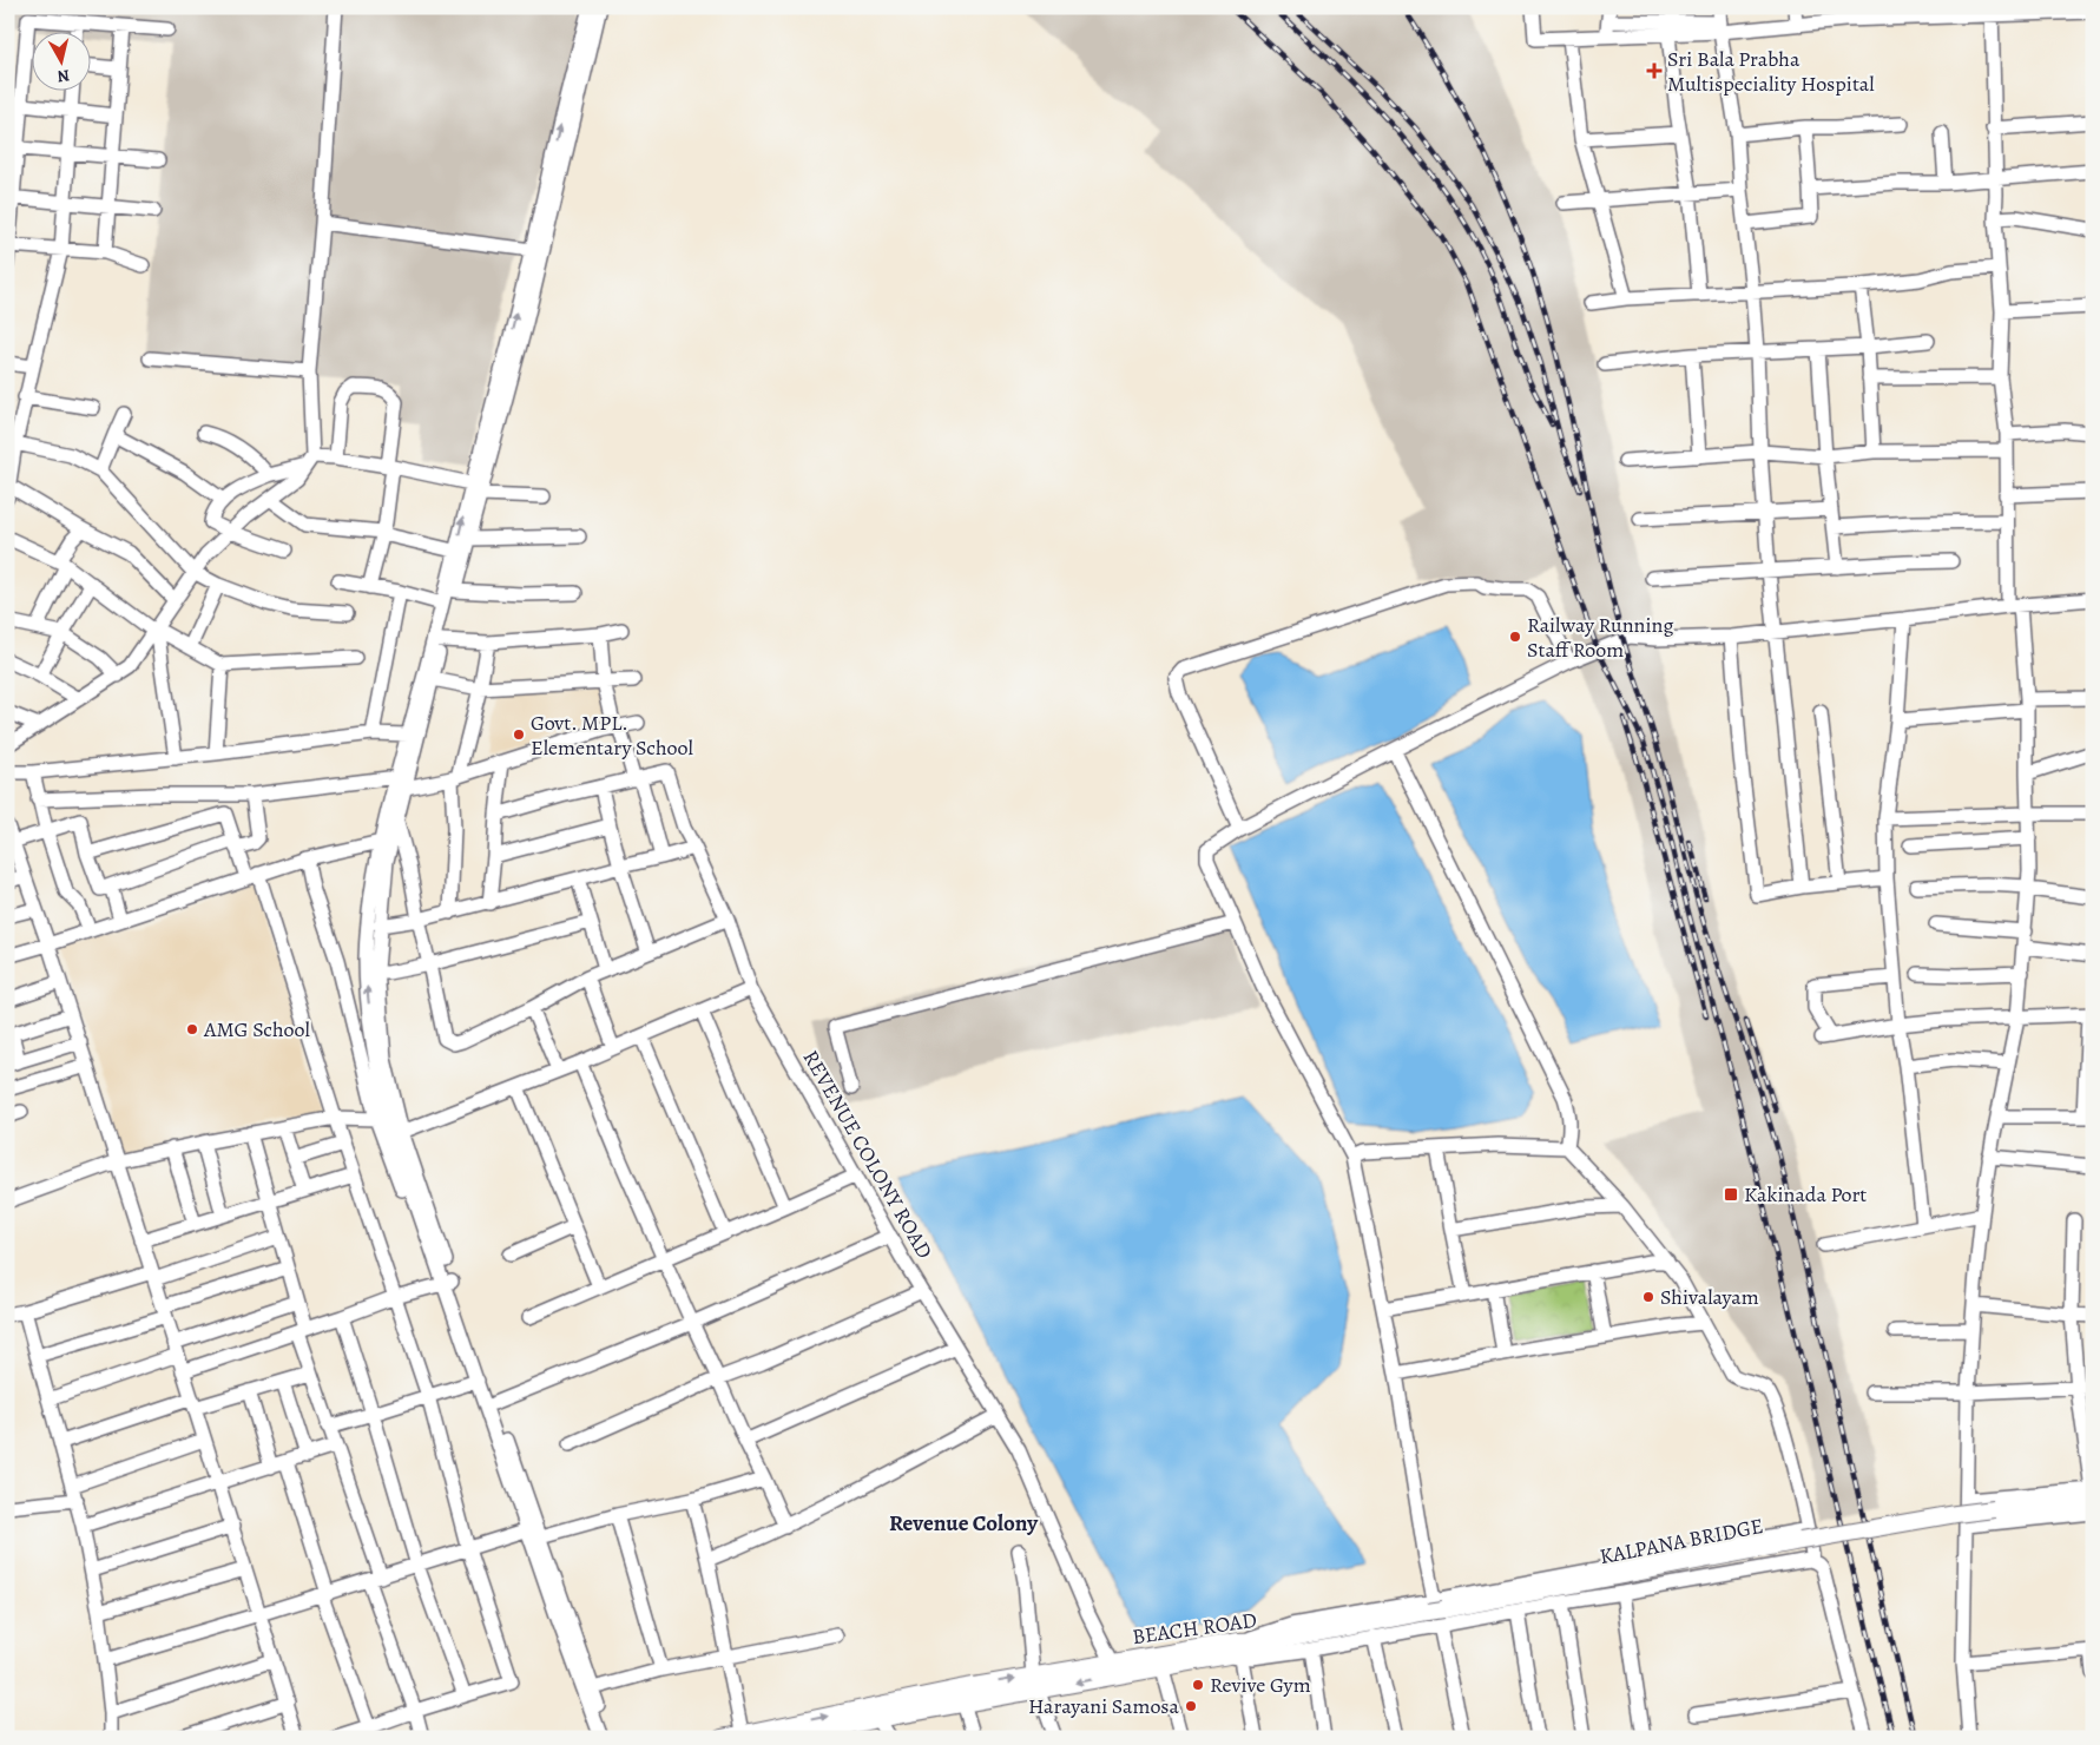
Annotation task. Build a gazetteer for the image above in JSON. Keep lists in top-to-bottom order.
{
  "streets": {
    "main road": ["KALPANA BRIDGE", "BEACH ROAD"],
    "street": ["REVENUE COLONY ROAD"]
  },
  "crossings": [
    ["REVENUE COLONY ROAD", "BEACH ROAD"],
    ["KALPANA BRIDGE", "BEACH ROAD"]
  ],
  "districts": ["Revenue Colony"],
  "places": {
    "health": ["Sri Bala Prabha Multispeciality Hospital"],
    "other": [
      "Railway Running Staff Room",
      "Govt. MPL. Elementary School",
      "AMG School",
      "Shivalayam",
      "Revive Gym",
      "Harayani Samosa"
    ],
    "transit": ["Kakinada Port"]
  },
  "north": "bottom"
}
